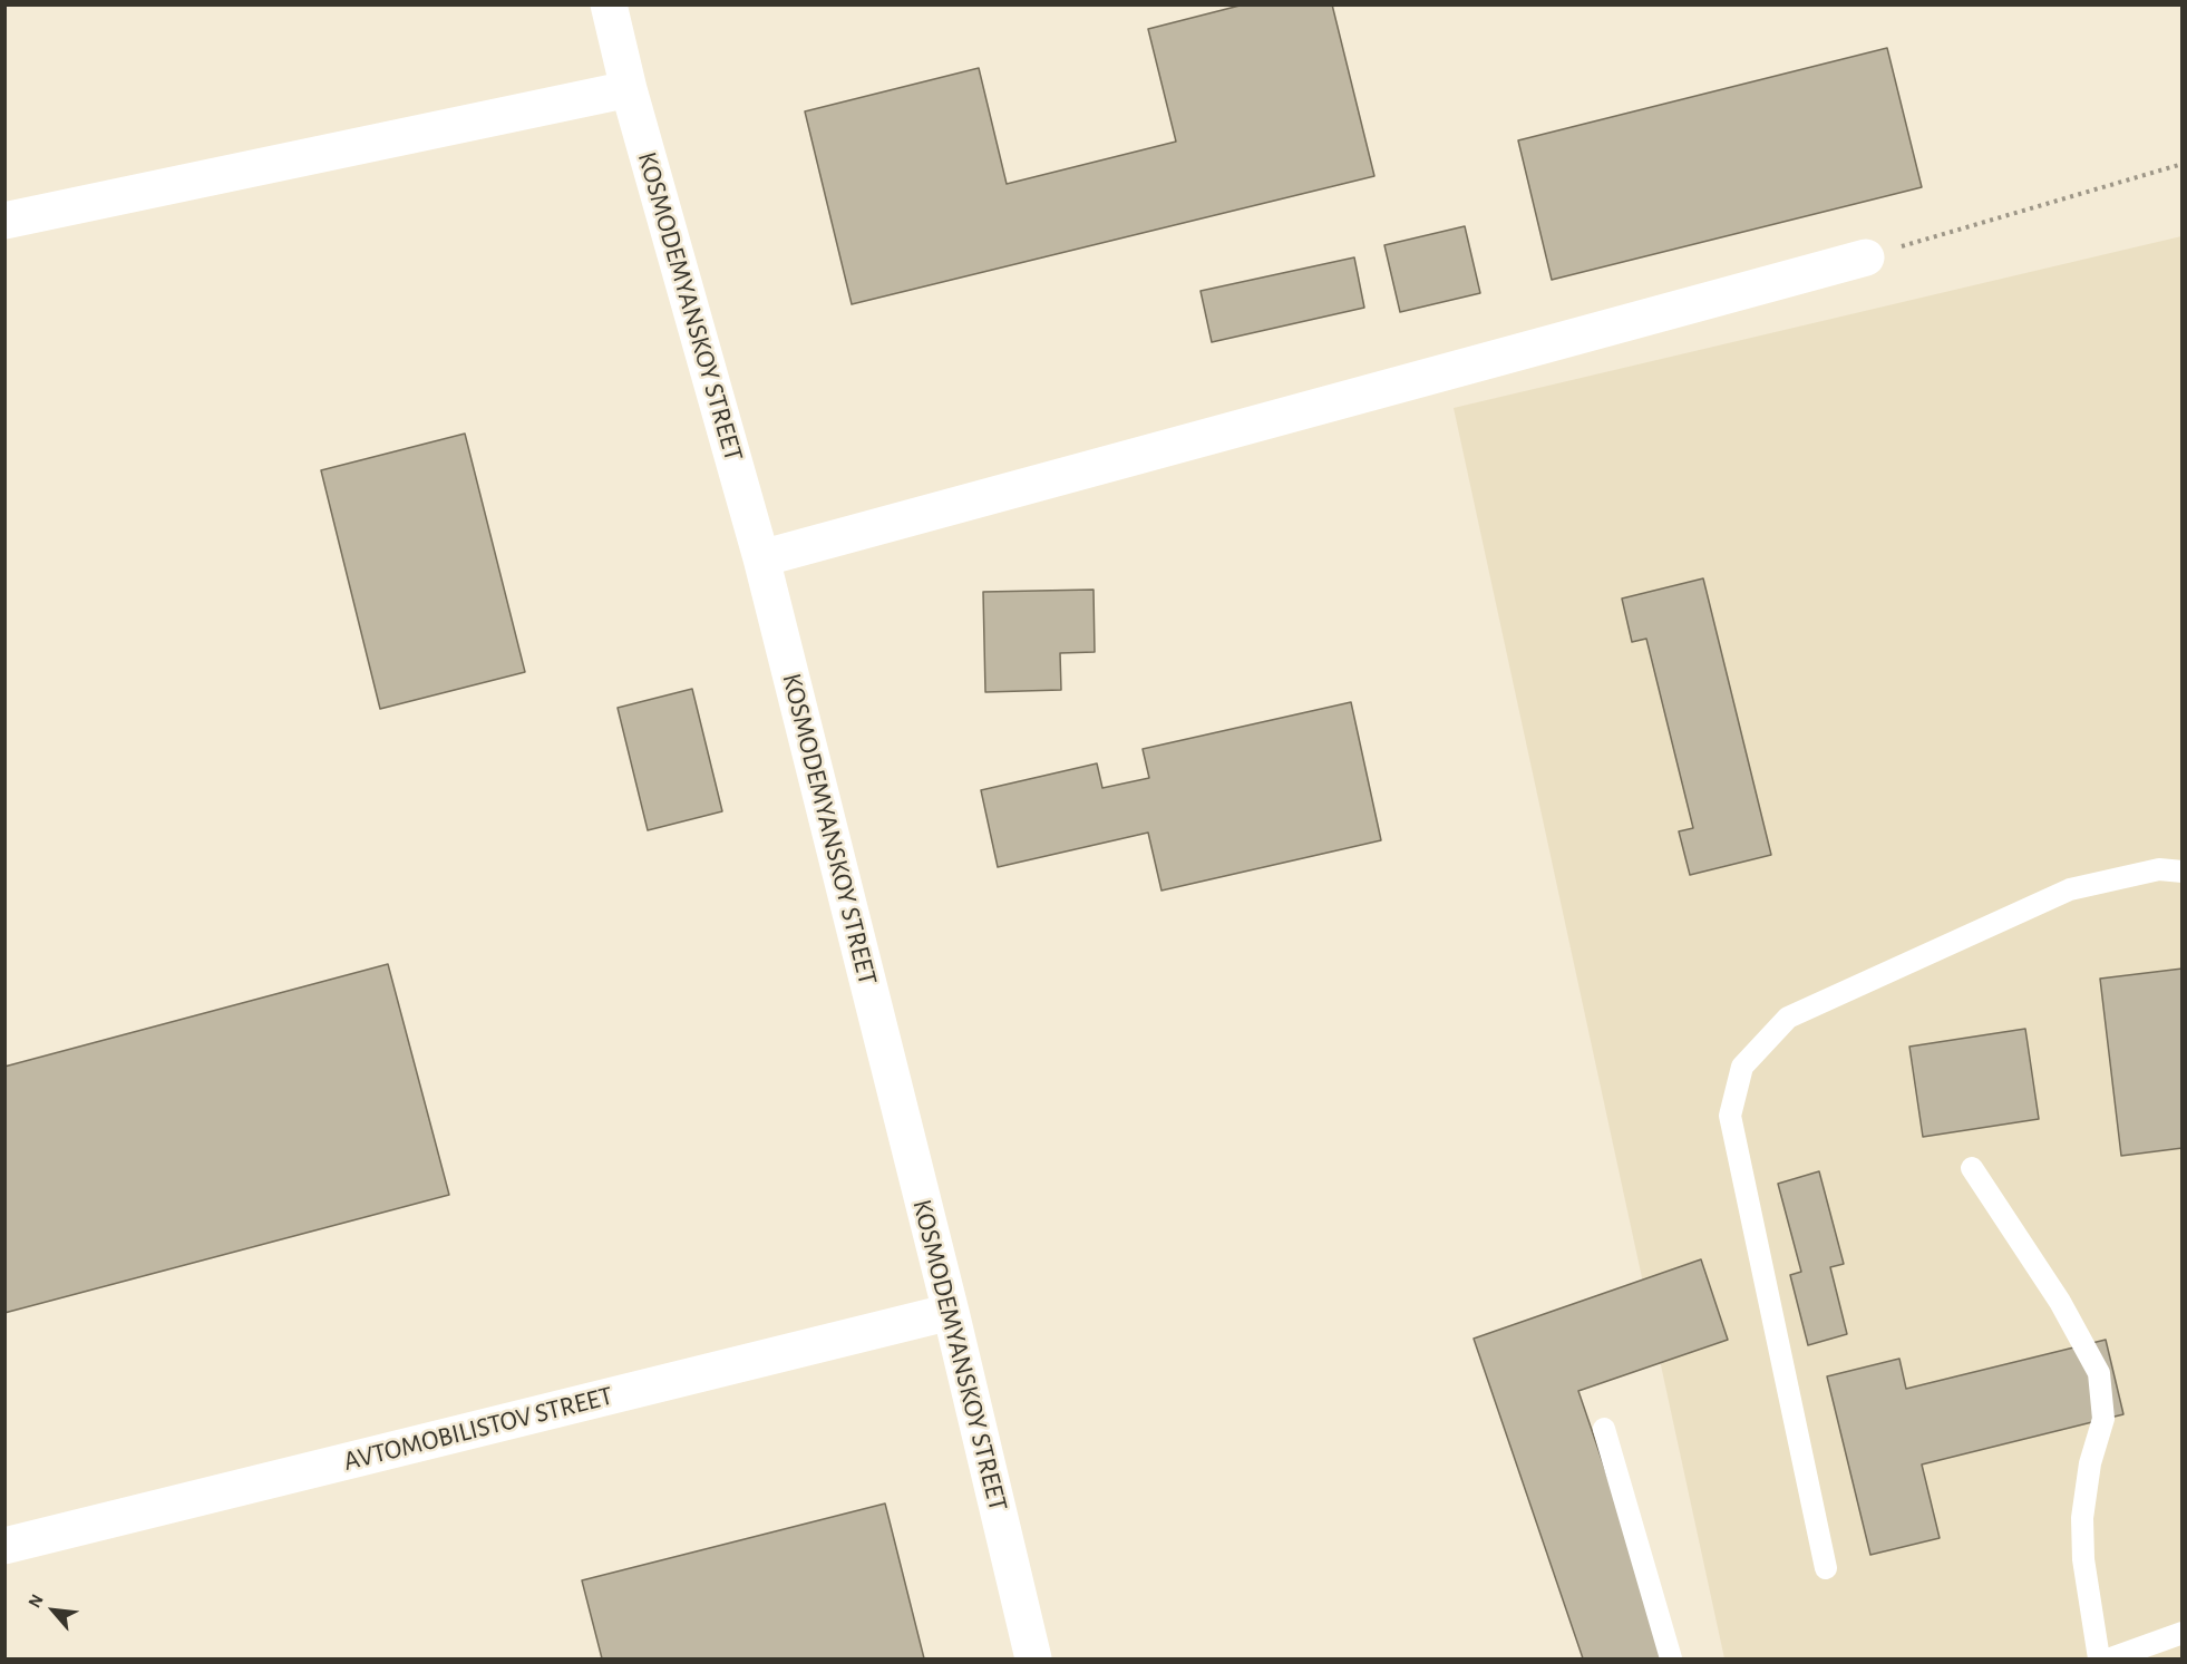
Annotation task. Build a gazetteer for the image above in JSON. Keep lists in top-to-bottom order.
{
  "streets": {
    "street": ["KOSMODEMYANSKOY STREET", "AVTOMOBILISTOV STREET"]
  },
  "crossings": [
    ["KOSMODEMYANSKOY STREET", "AVTOMOBILISTOV STREET"]
  ],
  "north": "top left"
}
